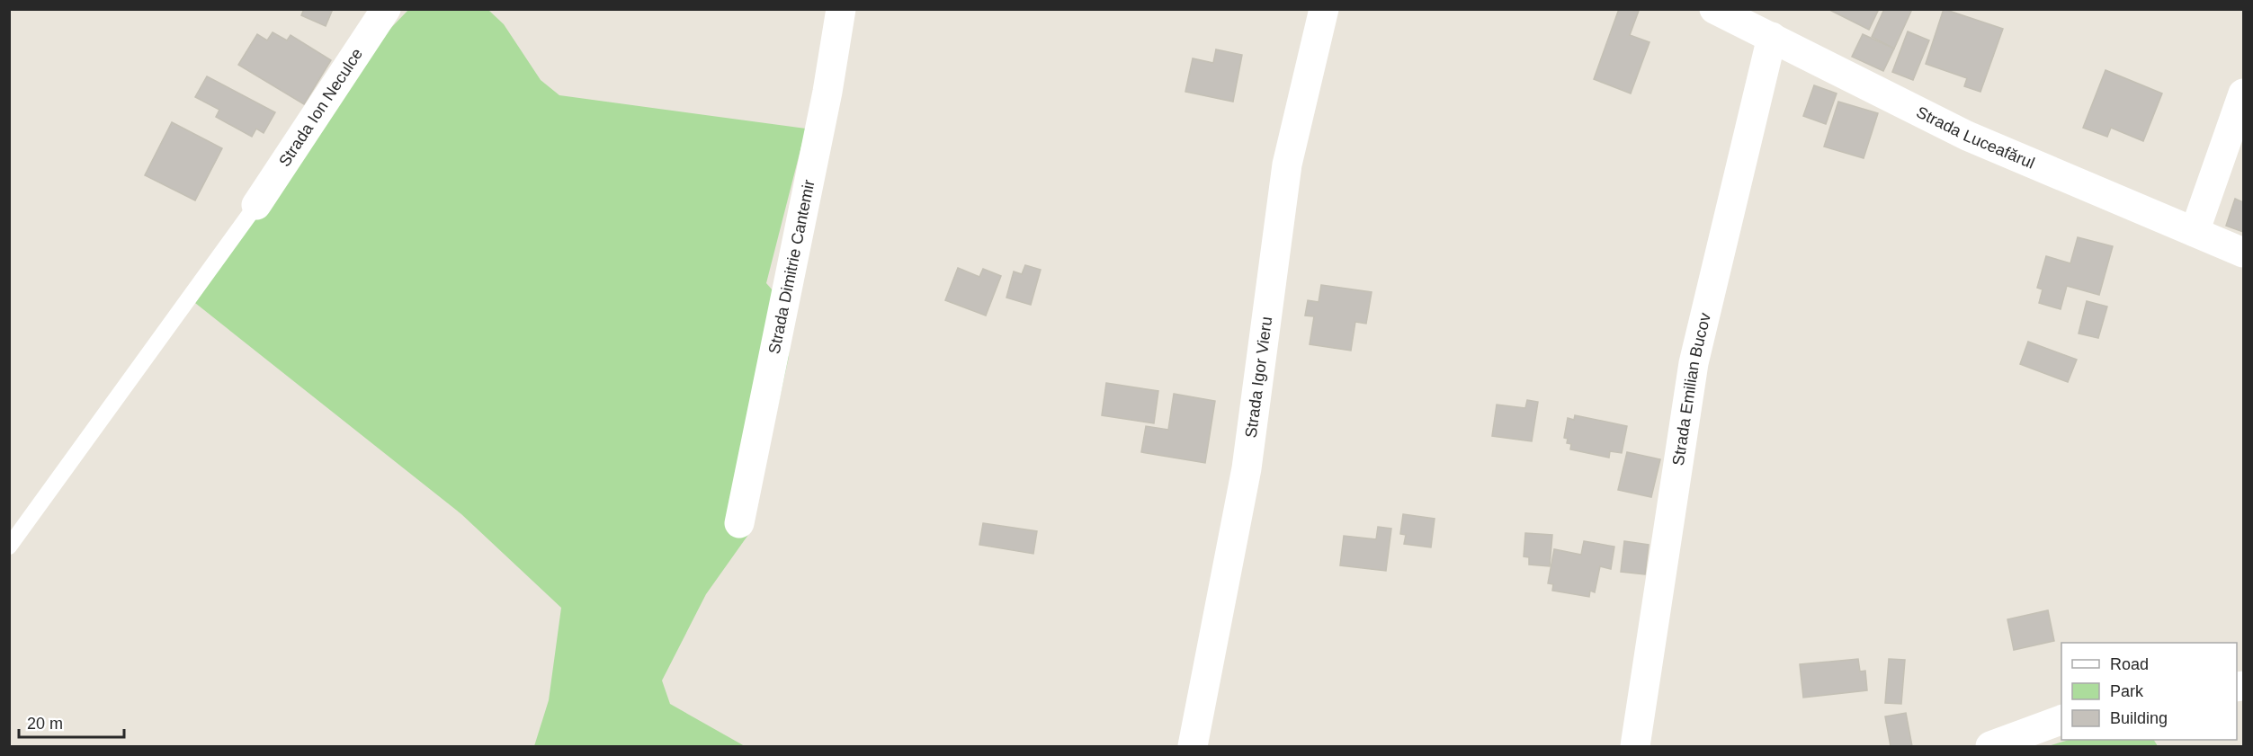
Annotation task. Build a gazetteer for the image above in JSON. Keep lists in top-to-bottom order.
{
  "streets": {
    "street": [
      "Strada Ion Neculce",
      "Strada Luceafărul",
      "Strada Dimitrie Cantemir",
      "Strada Igor Vieru",
      "Strada Emilian Bucov"
    ]
  },
  "crossings": [
    ["Strada Luceafărul", "Strada Emilian Bucov"]
  ],
  "legend": ["Road", "Park", "Building"],
  "scale_bar": "20 m"
}
